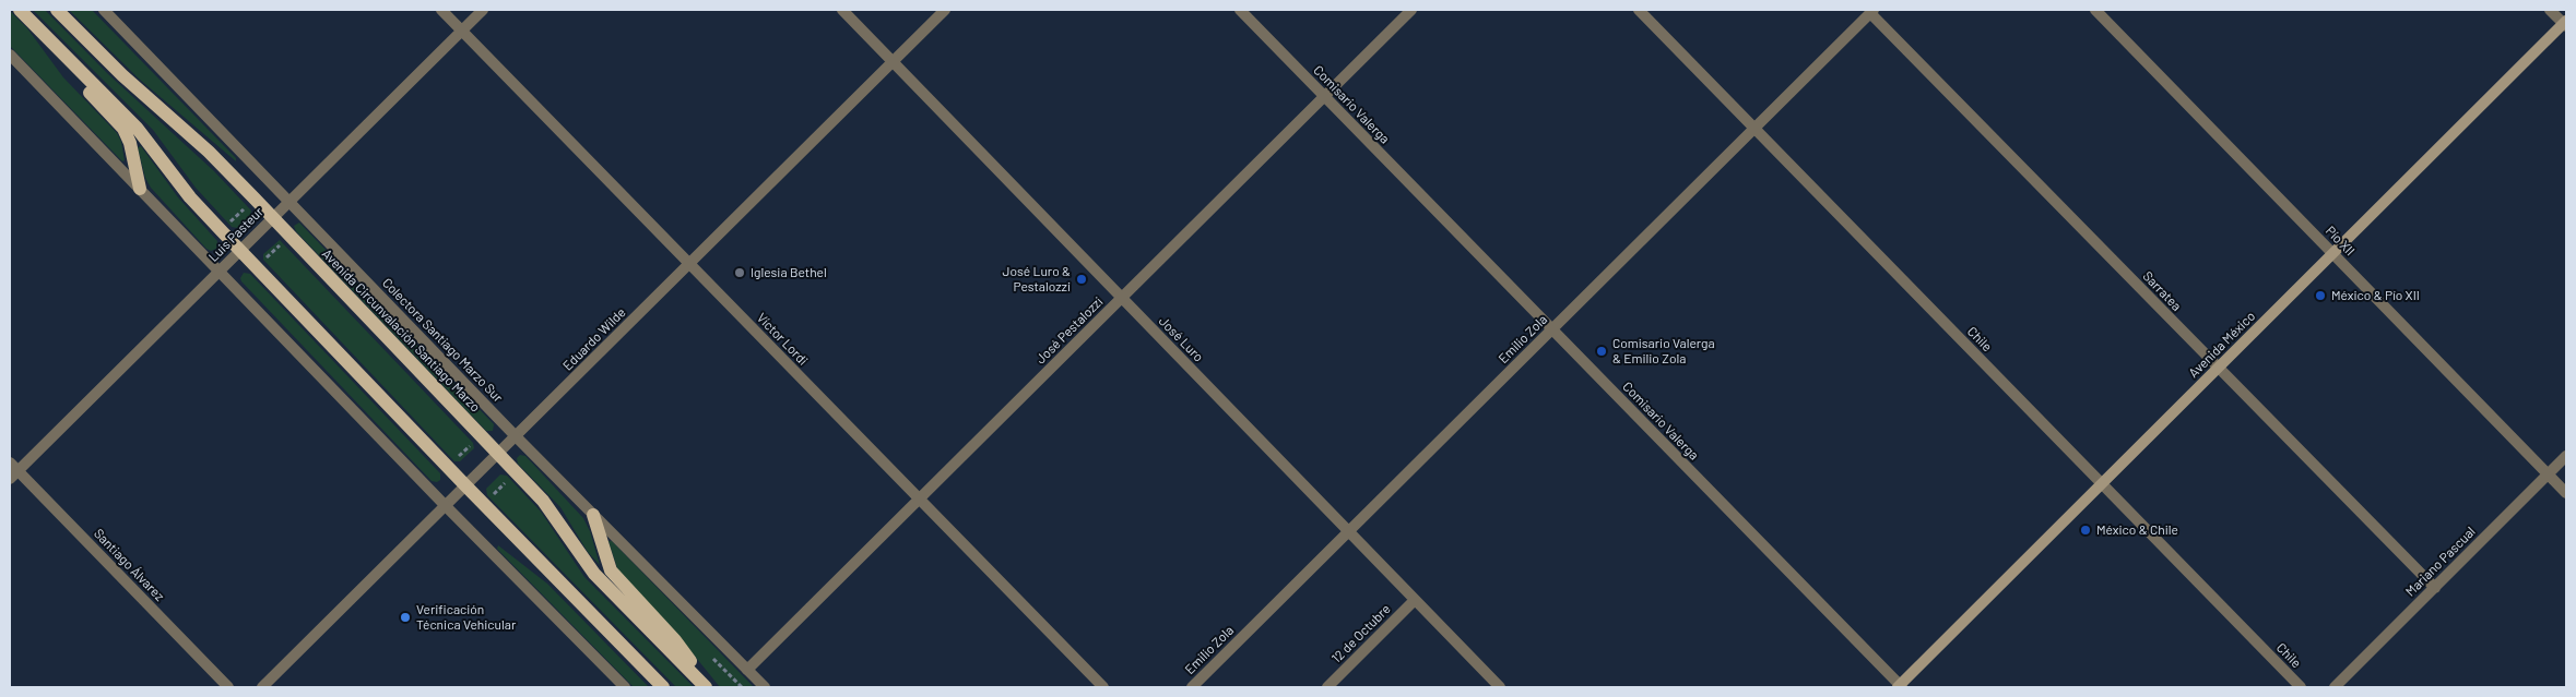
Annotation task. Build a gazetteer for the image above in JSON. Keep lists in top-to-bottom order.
{
  "streets": {
    "main road": ["Avenida Circunvalación Santiago Marzo", "Avenida México"],
    "street": [
      "Comisario Valerga",
      "Luis Pasteur",
      "Pío XII",
      "Sarratea",
      "José Pestalozzi",
      "Eduardo Wilde",
      "Víctor Lordi",
      "José Luro",
      "Emilio Zola",
      "Chile",
      "Colectora Santiago Marzo Sur",
      "Mariano Pascual",
      "Santiago Álvarez",
      "12 de Octubre"
    ]
  },
  "crossings": [
    ["Comisario Valerga", "José Pestalozzi"],
    ["Comisario Valerga", "Emilio Zola"],
    ["Comisario Valerga", "Avenida México"],
    ["Luis Pasteur", "Avenida Circunvalación Santiago Marzo"],
    ["Luis Pasteur", "Víctor Lordi"],
    ["Luis Pasteur", "Colectora Santiago Marzo Sur"],
    ["Luis Pasteur", "Santiago Álvarez"],
    ["Pío XII", "Avenida México"],
    ["Pío XII", "Mariano Pascual"],
    ["Sarratea", "Emilio Zola"],
    ["Sarratea", "Avenida México"],
    ["Sarratea", "Mariano Pascual"],
    ["Avenida Circunvalación Santiago Marzo", "Eduardo Wilde"],
    ["José Pestalozzi", "Víctor Lordi"],
    ["José Pestalozzi", "José Luro"],
    ["José Pestalozzi", "Colectora Santiago Marzo Sur"],
    ["Eduardo Wilde", "Víctor Lordi"],
    ["Eduardo Wilde", "José Luro"],
    ["Eduardo Wilde", "Colectora Santiago Marzo Sur"],
    ["José Luro", "Emilio Zola"],
    ["José Luro", "12 de Octubre"],
    ["Emilio Zola", "Chile"],
    ["Chile", "Avenida México"]
  ],
  "places": [
    "Iglesia Bethel",
    "José Luro & Pestalozzi",
    "México & Pío XII",
    "Comisario Valerga & Emilio Zola",
    "México & Chile",
    "Verificación Técnica Vehicular"
  ]
}
